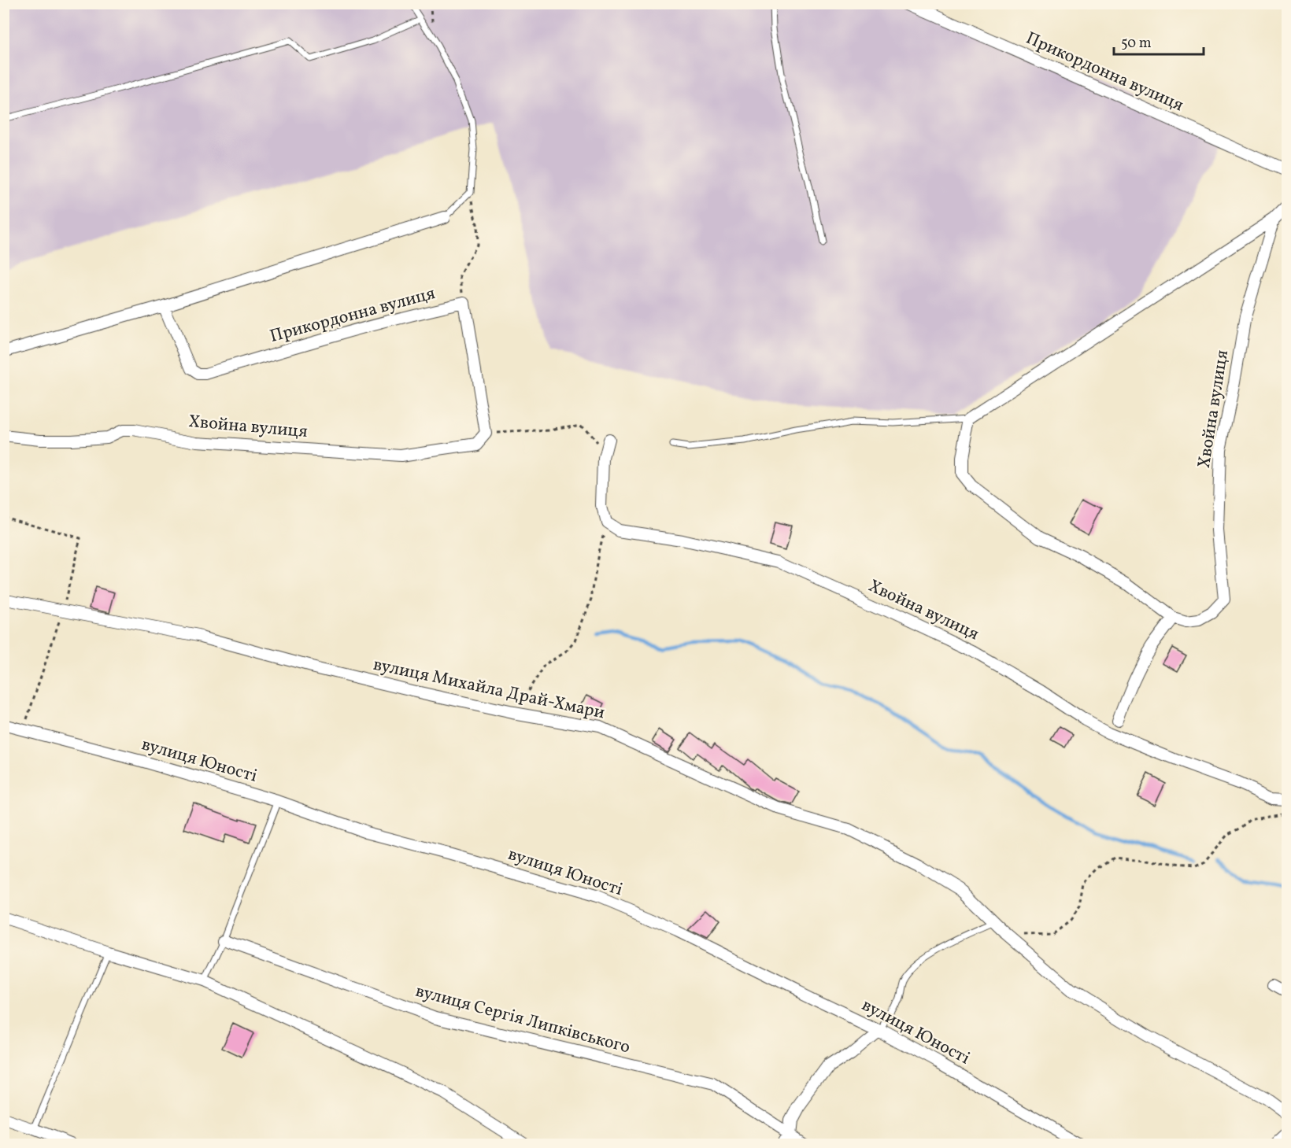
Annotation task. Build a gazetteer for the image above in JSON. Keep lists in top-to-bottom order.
{
  "streets": {
    "street": [
      "Прикордонна вулиця",
      "Хвойна вулиця",
      "вулиця Михайла Драй-Хмари",
      "вулиця Юності",
      "вулиця Сергія Липківського"
    ]
  },
  "crossings": [
    ["Прикордонна вулиця", "Хвойна вулиця"]
  ],
  "scale_bar": "50 m"
}
